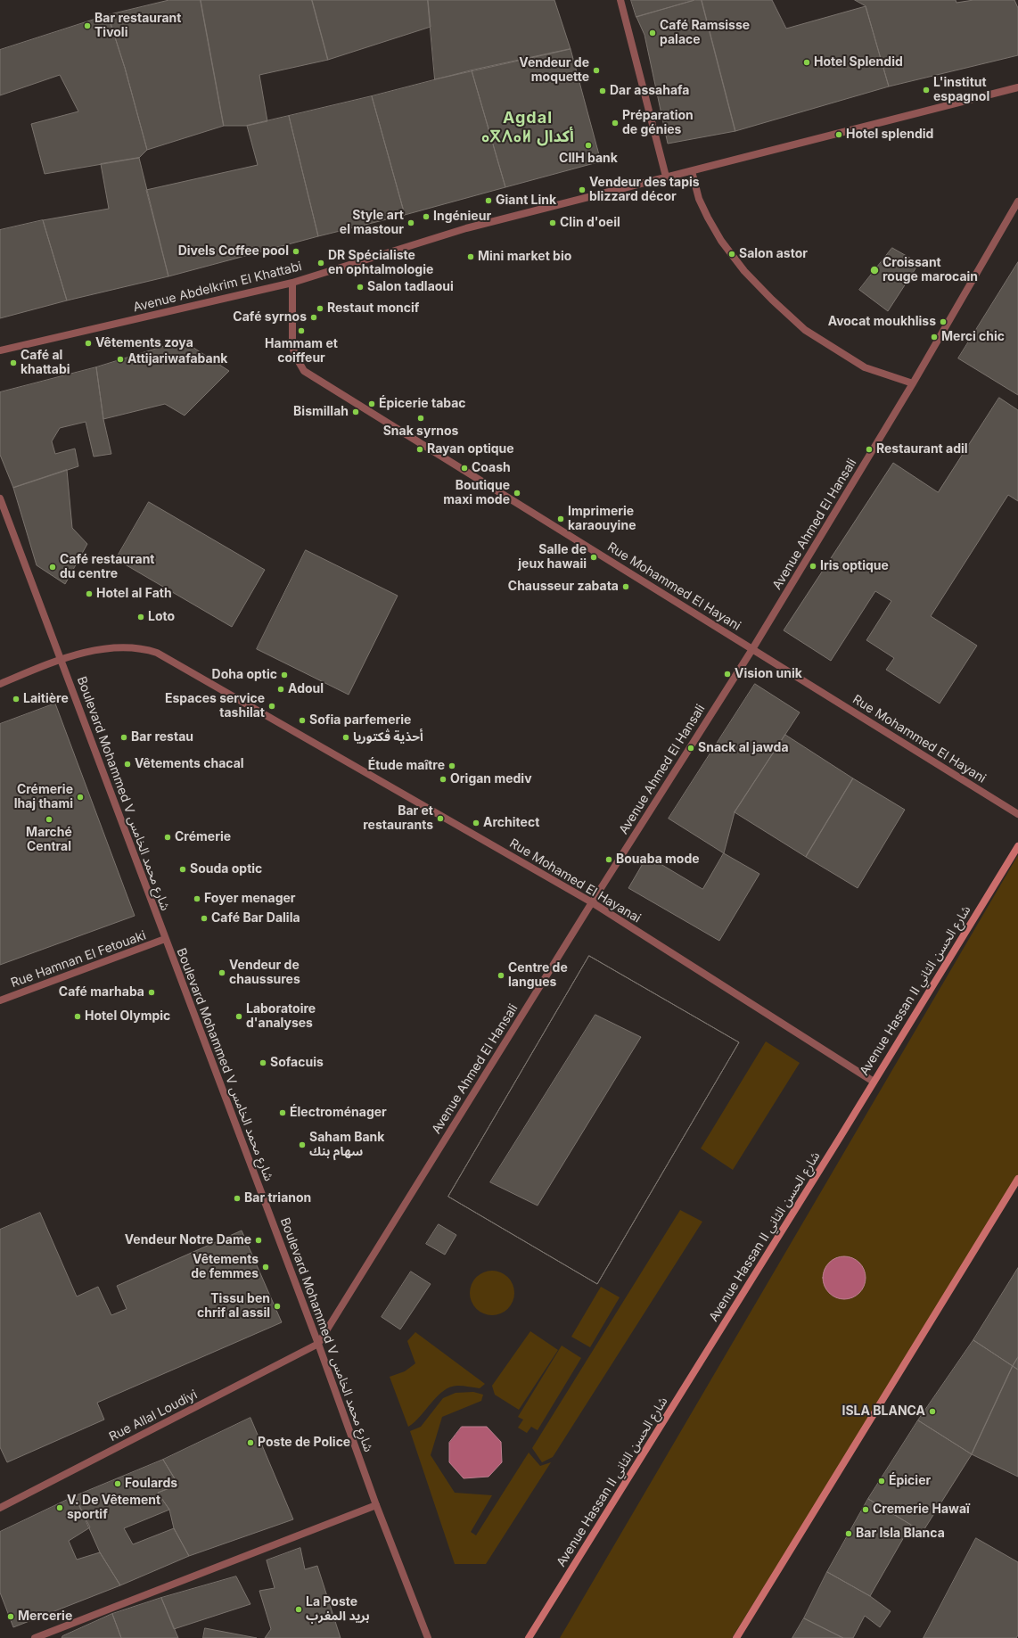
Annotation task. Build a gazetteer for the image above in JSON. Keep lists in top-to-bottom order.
{
  "streets": {
    "main road": ["Avenue Hassan II شارع الحسن الثاني"],
    "street": [
      "Avenue Abdelkrim El Khattabi",
      "Avenue Ahmed El Hansali",
      "Rue Mohammed El Hayani",
      "Boulevard Mohammed V شارع محمد الخامس",
      "Rue Mohamed El Hayanai",
      "Rue Hamnan El Fetouaki",
      "Rue Allal Loudiyi"
    ]
  },
  "crossings": [
    ["Avenue Abdelkrim El Khattabi", "Rue Mohammed El Hayani"],
    ["Avenue Ahmed El Hansali", "Rue Mohammed El Hayani"],
    ["Avenue Ahmed El Hansali", "Boulevard Mohammed V شارع محمد الخامس"],
    ["Avenue Ahmed El Hansali", "Rue Mohamed El Hayanai"],
    ["Avenue Ahmed El Hansali", "Rue Allal Loudiyi"],
    ["Boulevard Mohammed V شارع محمد الخامس", "Rue Mohamed El Hayanai"],
    ["Boulevard Mohammed V شارع محمد الخامس", "Rue Hamnan El Fetouaki"],
    ["Boulevard Mohammed V شارع محمد الخامس", "Rue Allal Loudiyi"],
    ["Rue Mohamed El Hayanai", "Avenue Hassan II شارع الحسن الثاني"]
  ],
  "districts": ["Agdal ⴰⴳⴷⴰⵍ أكدال"],
  "places": [
    "Bar restaurant Tivoli",
    "Café Ramsisse palace",
    "Hotel Splendid",
    "Vendeur de moquette",
    "L'institut espagnol",
    "Dar assahafa",
    "Préparation de génies",
    "Hotel splendid",
    "CIIH bank",
    "Vendeur des tapis blizzard décor",
    "Giant Link",
    "Ingénieur",
    "Style art el mastour",
    "Clin d'oeil",
    "Divels Coffee pool",
    "Salon astor",
    "Mini market bio",
    "DR Spécialiste en ophtalmologie",
    "Croissant rouge marocain",
    "Salon tadlaoui",
    "Restaut moncif",
    "Café syrnos",
    "Avocat moukhliss",
    "Hammam et coiffeur",
    "Merci chic",
    "Vêtements zoya",
    "Attijariwafabank",
    "Café al khattabi",
    "Épicerie tabac",
    "Bismillah",
    "Snak syrnos",
    "Rayan optique",
    "Restaurant adil",
    "Coash",
    "Boutique maxi mode",
    "Imprimerie karaouyine",
    "Salle de jeux hawaii",
    "Iris optique",
    "Café restaurant du centre",
    "Chausseur zabata",
    "Hotel al Fath",
    "Loto",
    "Vision unik",
    "Doha optic",
    "Adoul",
    "Laitière",
    "Espaces service tashilat",
    "Sofia parfemerie",
    "Bar restau",
    "أحذية ڤكتوريا",
    "Snack al jawda",
    "Vêtements chacal",
    "Étude maître",
    "Origan mediv",
    "Crémerie lhaj thami",
    "Bar et restaurants",
    "Marché Central",
    "Architect",
    "Crémerie",
    "Bouaba mode",
    "Souda optic",
    "Foyer menager",
    "Café Bar Dalila",
    "Vendeur de chaussures",
    "Centre de langues",
    "Café marhaba",
    "Hotel Olympic",
    "Laboratoire d'analyses",
    "Sofacuis",
    "Électroménager",
    "Saham Bank سهام بنك",
    "Bar trianon",
    "Vendeur Notre Dame",
    "Vêtements de femmes",
    "Tissu ben chrif al assil",
    "ISLA BLANCA",
    "Poste de Police",
    "Épicier",
    "Foulards",
    "V. De Vêtement sportif",
    "Cremerie Hawaï",
    "Bar Isla Blanca",
    "La Poste بريد المغرب",
    "Mercerie"
  ]
}
